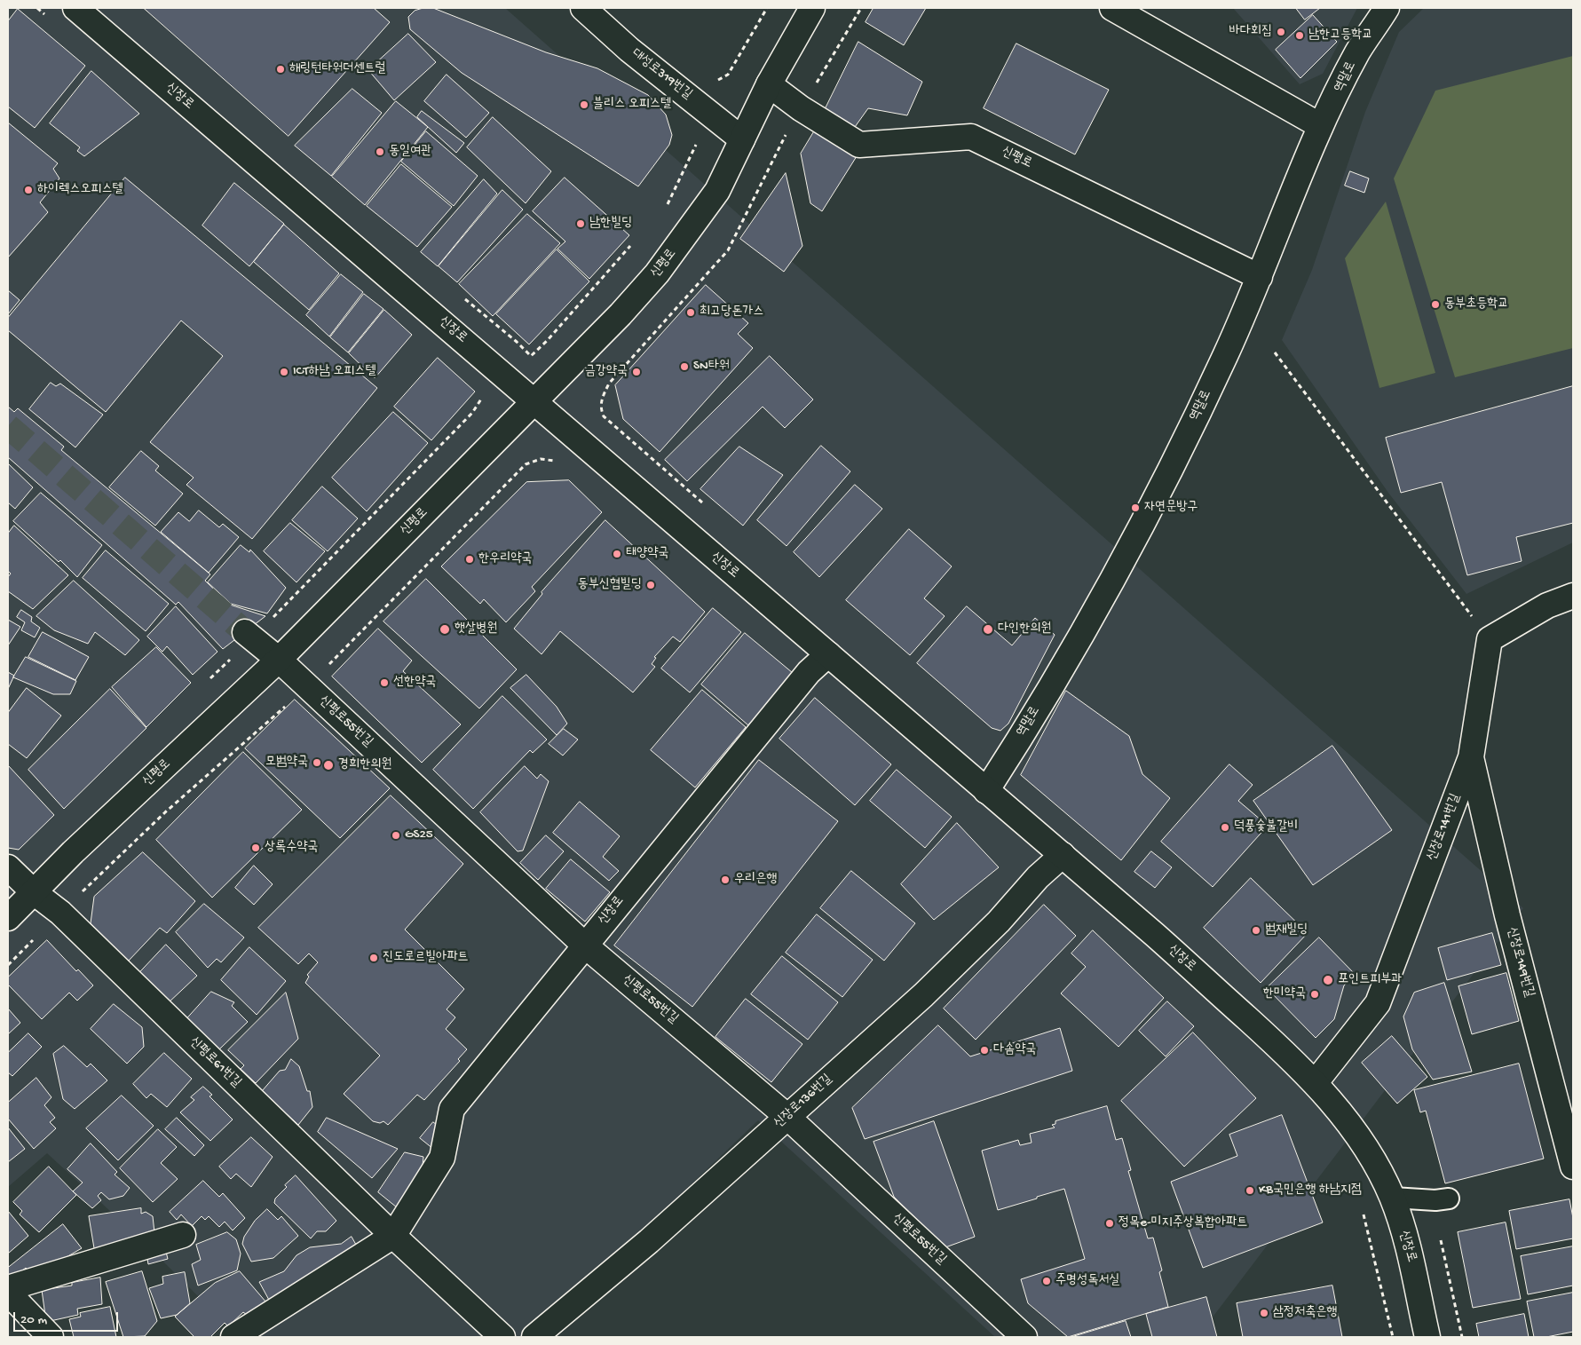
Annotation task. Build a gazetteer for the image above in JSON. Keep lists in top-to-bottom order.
{
  "streets": {
    "street": [
      "대성로319번길",
      "역말로",
      "신장로",
      "신평로",
      "신평로55번길",
      "신장로141번길",
      "신장로149번길",
      "신평로61번길",
      "신장로136번길"
    ]
  },
  "crossings": [
    ["대성로319번길", "신평로"],
    ["역말로", "신장로"],
    ["역말로", "신평로"],
    ["신장로", "신평로"],
    ["신장로", "신평로55번길"],
    ["신장로", "신장로141번길"],
    ["신장로", "신장로136번길"],
    ["신평로", "신평로55번길"],
    ["신평로", "신평로61번길"],
    ["신평로55번길", "신장로136번길"],
    ["신장로141번길", "신장로149번길"]
  ],
  "places": [
    "바다회집",
    "남한고등학교",
    "해링턴타워더센트럴",
    "블리스 오피스텔",
    "동일여관",
    "하이렉스오피스텔",
    "남한빌딩",
    "동부초등학교",
    "최고당돈가스",
    "SN타워",
    "ICT하남 오피스텔",
    "금강약국",
    "자연문방구",
    "태양약국",
    "한우리약국",
    "동부신협빌딩",
    "햇살병원",
    "다인한의원",
    "선한약국",
    "모범약국",
    "경희한의원",
    "덕풍숯불갈비",
    "GS25",
    "상록수약국",
    "우리은행",
    "범재빌딩",
    "진도로르빌아파트",
    "포인트피부과",
    "한미약국",
    "다솜약국",
    "KB국민은행 하남지점",
    "정목e-미지주상복합아파트",
    "주명성독서실",
    "삼정저축은행"
  ],
  "scale_bar": "20 m"
}
